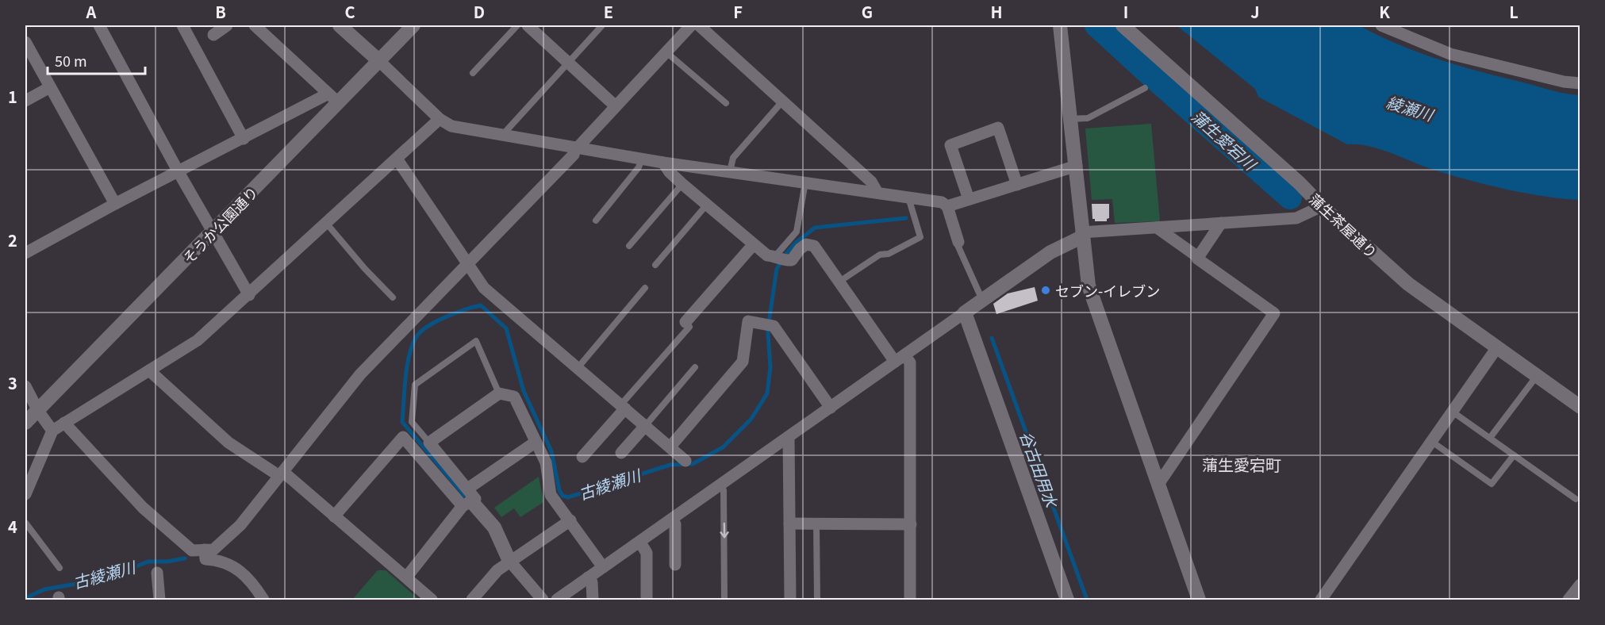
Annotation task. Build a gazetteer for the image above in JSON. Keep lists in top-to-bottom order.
{
  "streets": {
    "street": ["そうか公園通り", "蒲生茶屋通り"]
  },
  "districts": ["蒲生愛宕町"],
  "water": [
    "綾瀬川",
    "蒲生愛宕川",
    "谷古田用水",
    "古綾瀬川"
  ],
  "places": ["セブン-イレブン"],
  "scale_bar": "50 m",
  "grid": {
    "columns": [
      "A",
      "B",
      "C",
      "D",
      "E",
      "F",
      "G",
      "H",
      "I",
      "J",
      "K",
      "L"
    ],
    "rows": [
      "1",
      "2",
      "3",
      "4"
    ]
  }
}
